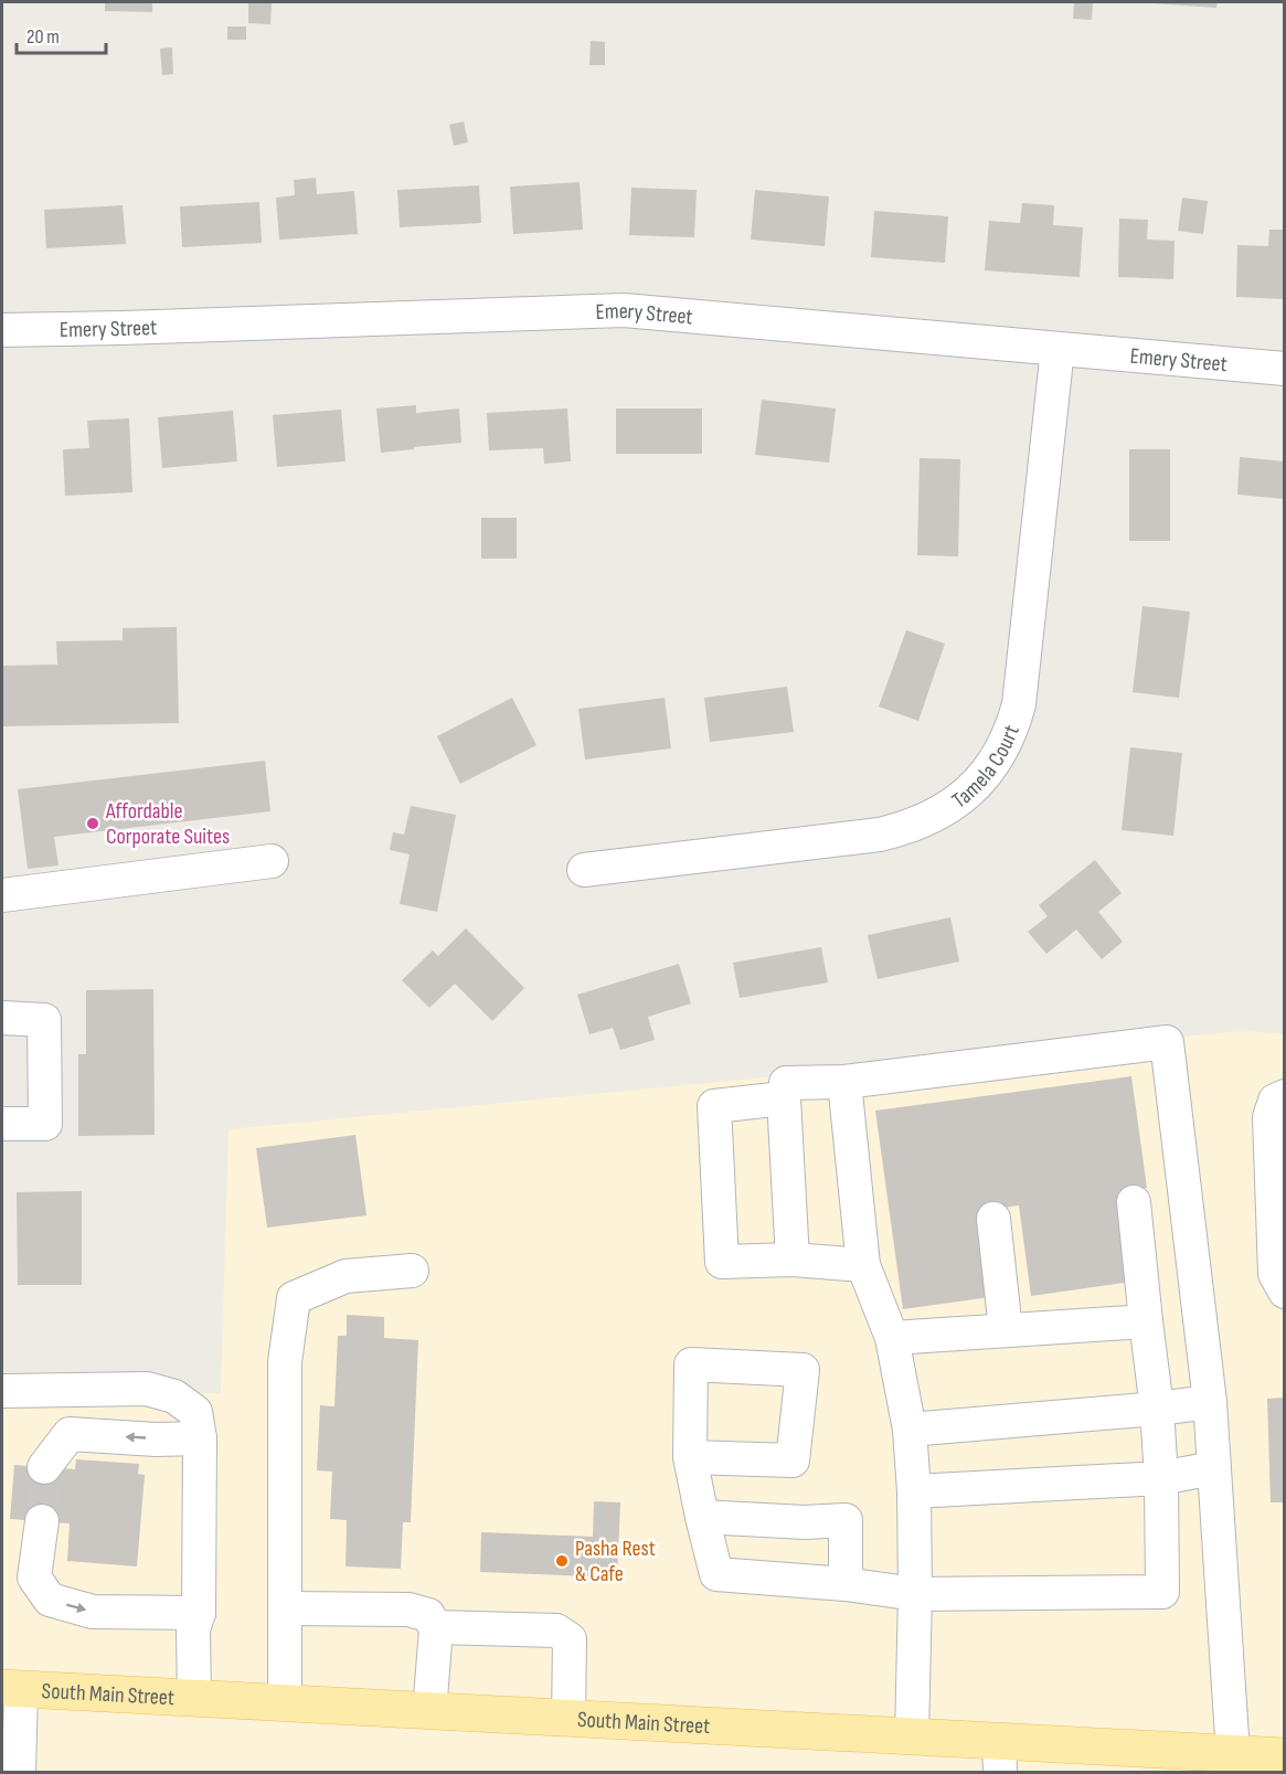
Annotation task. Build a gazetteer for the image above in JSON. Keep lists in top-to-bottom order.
{
  "streets": {
    "main road": ["South Main Street"],
    "street": ["Emery Street", "Tamela Court"]
  },
  "crossings": [
    ["Emery Street", "Tamela Court"]
  ],
  "places": ["Affordable Corporate Suites", "Pasha Rest & Cafe"],
  "scale_bar": "20 m"
}
